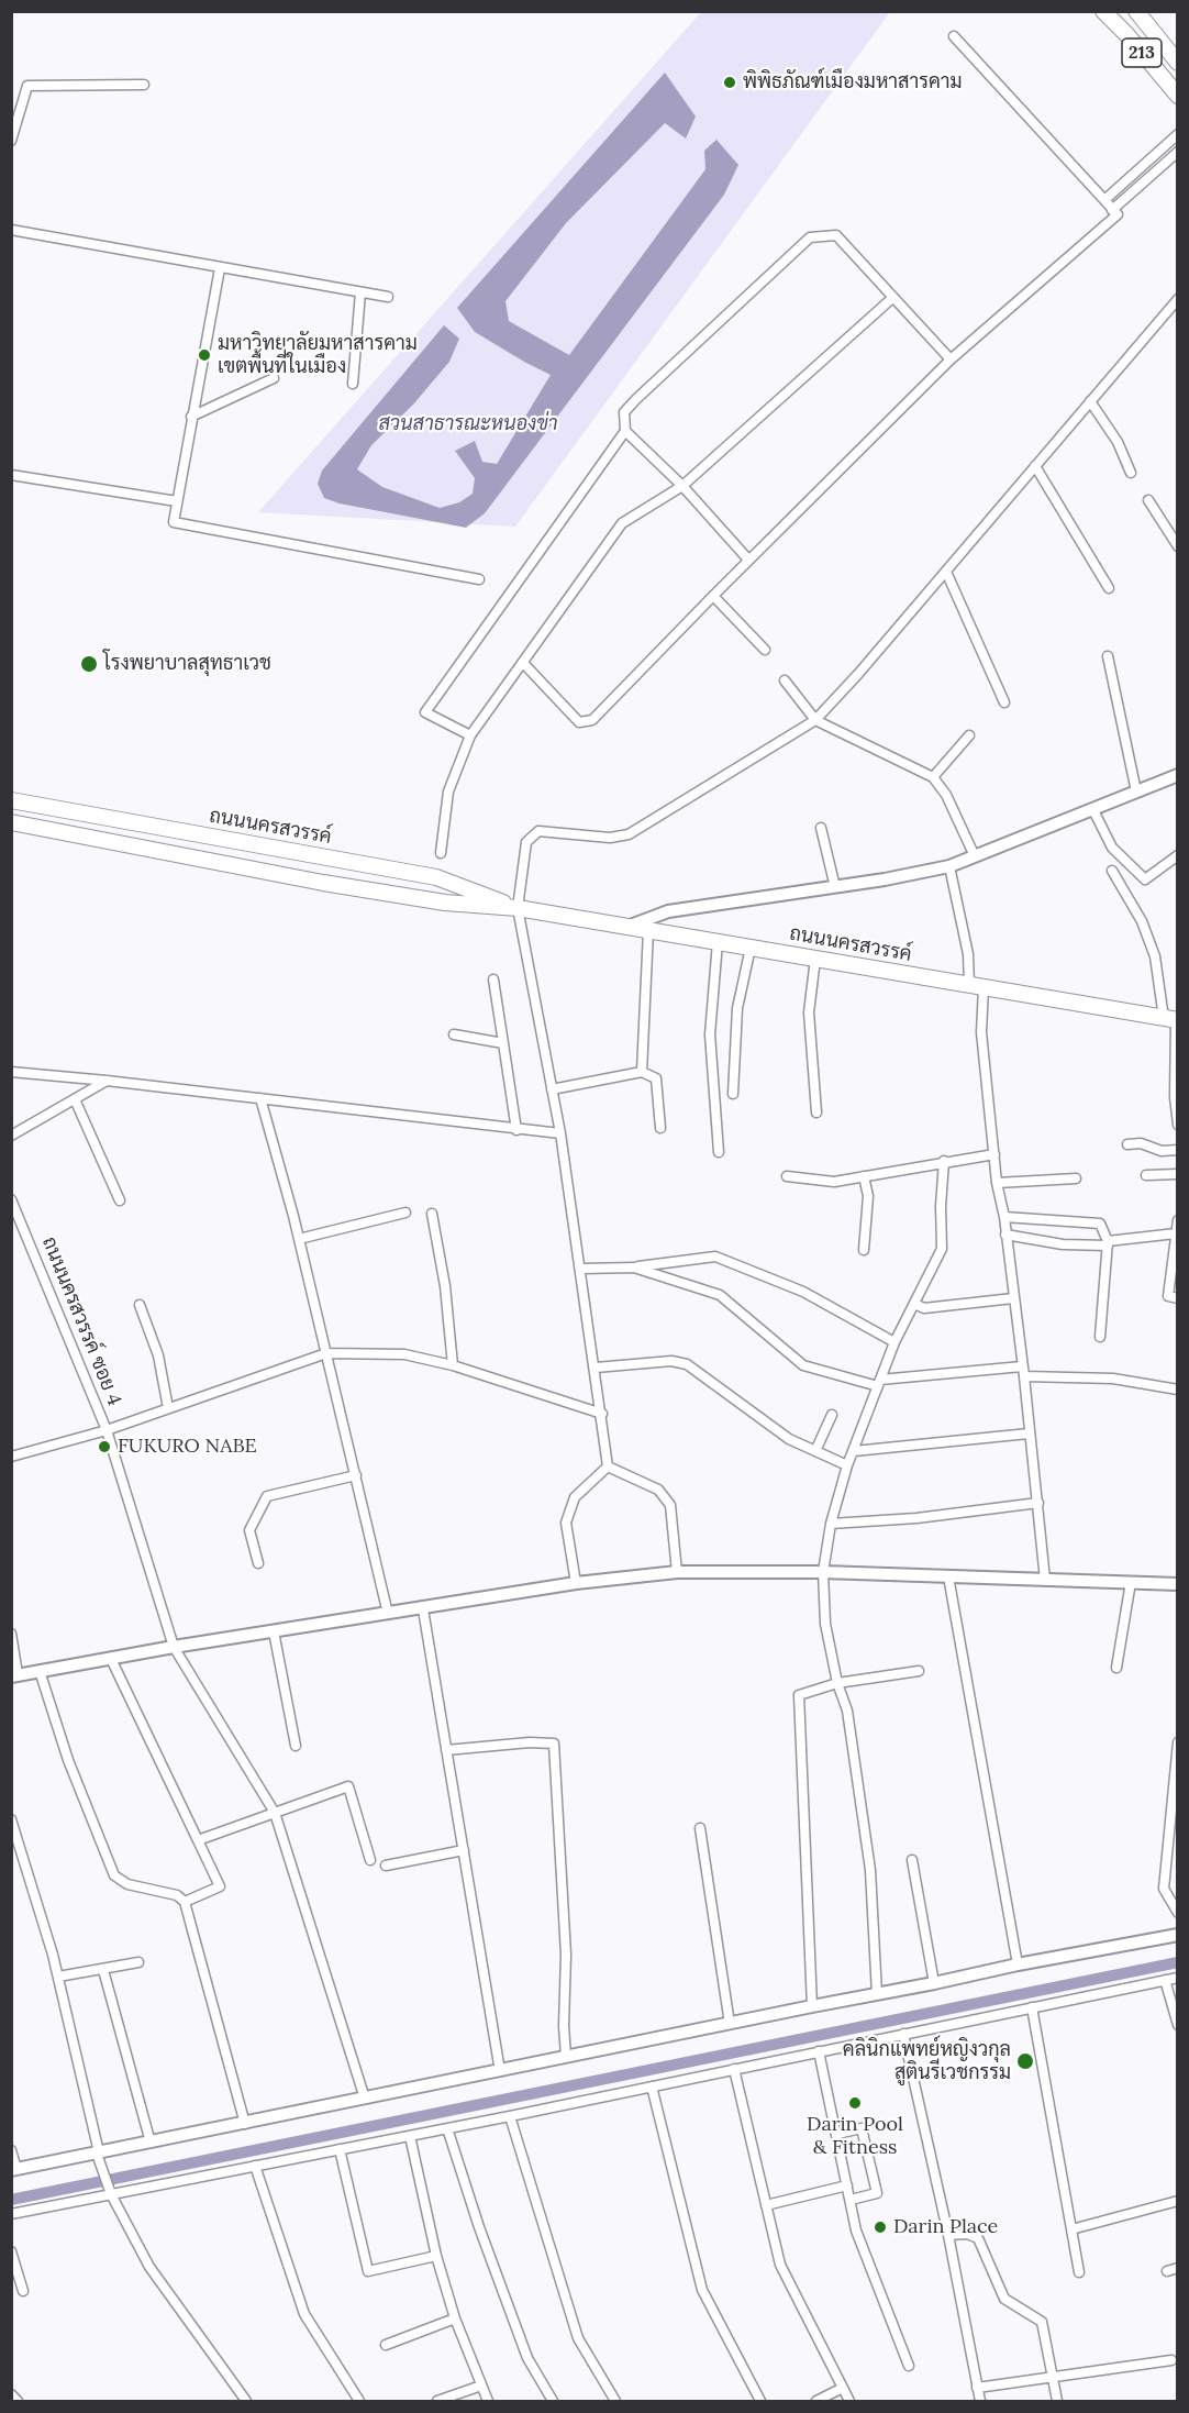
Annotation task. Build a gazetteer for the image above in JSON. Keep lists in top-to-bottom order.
{
  "streets": {
    "main road": ["213", "ถนนนครสวรรค์"],
    "street": ["ถนนนครสวรรค์ ซอย 4"]
  },
  "parks": ["สวนสาธารณะหนองข่า"],
  "places": [
    "พิพิธภัณฑ์เมืองมหาสารคาม",
    "มหาวิทยาลัยมหาสารคาม เขตพื้นที่ในเมือง",
    "โรงพยาบาลสุทธาเวช",
    "FUKURO NABE",
    "คลินิกแพทย์หญิงวกุล สูตินรีเวชกรรม",
    "Darin Pool & Fitness",
    "Darin Place"
  ]
}
